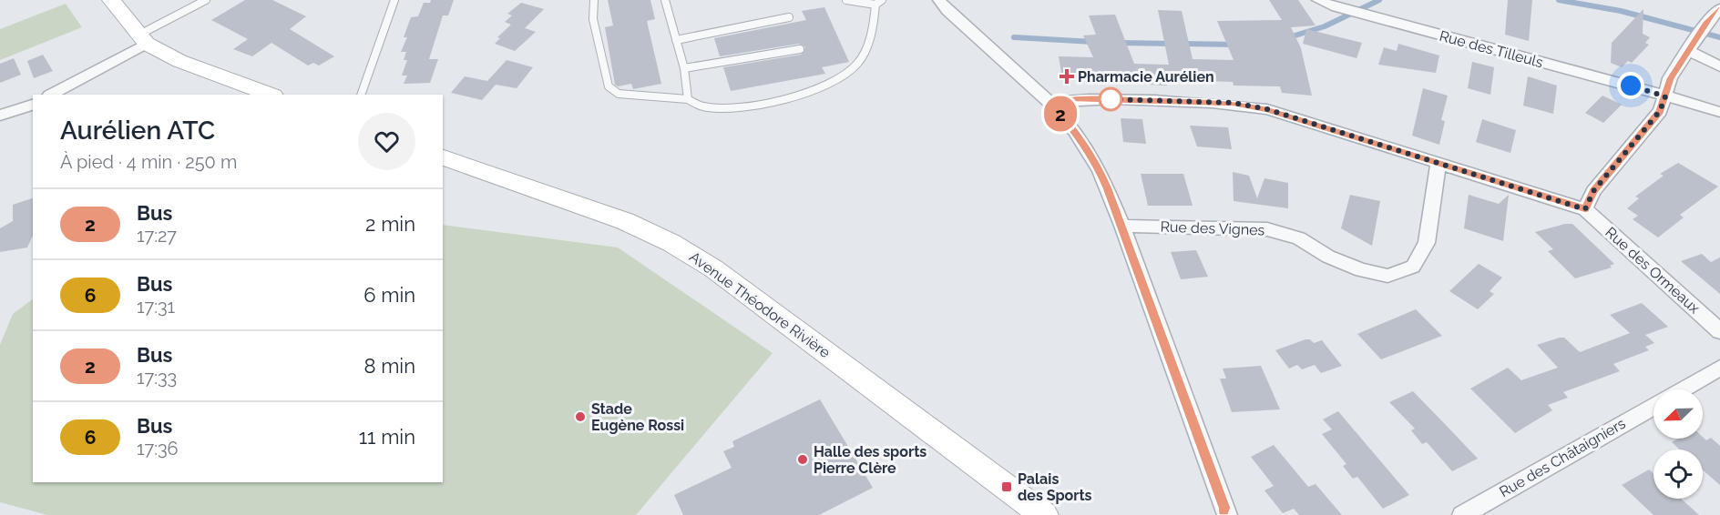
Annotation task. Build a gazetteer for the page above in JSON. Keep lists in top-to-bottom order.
{
  "streets": {
    "main road": ["Avenue Théodore Rivière"],
    "street": [
      "Rue des Tilleuls",
      "Rue des Vignes",
      "Rue des Ormeaux",
      "Rue des Châtaigniers"
    ]
  },
  "places": {
    "health": ["Pharmacie Aurélien"],
    "other": ["Stade Eugène Rossi", "Halle des sports Pierre Clère"],
    "transit": ["Palais des Sports"]
  },
  "lines": ["bus line 2"],
  "north": "bottom left",
  "page": {
    "on_map": "2",
    "heading": ["Aurélien ATC", "À pied · 4 min · 250 m"],
    "list": [
      {
        "mark": "2",
        "name": "Bus",
        "note": "17:27",
        "value": "2 min"
      },
      {
        "mark": "6",
        "name": "Bus",
        "note": "17:31",
        "value": "6 min"
      },
      {
        "mark": "2",
        "name": "Bus",
        "note": "17:33",
        "value": "8 min"
      },
      {
        "mark": "6",
        "name": "Bus",
        "note": "17:36",
        "value": "11 min"
      }
    ]
  }
}
